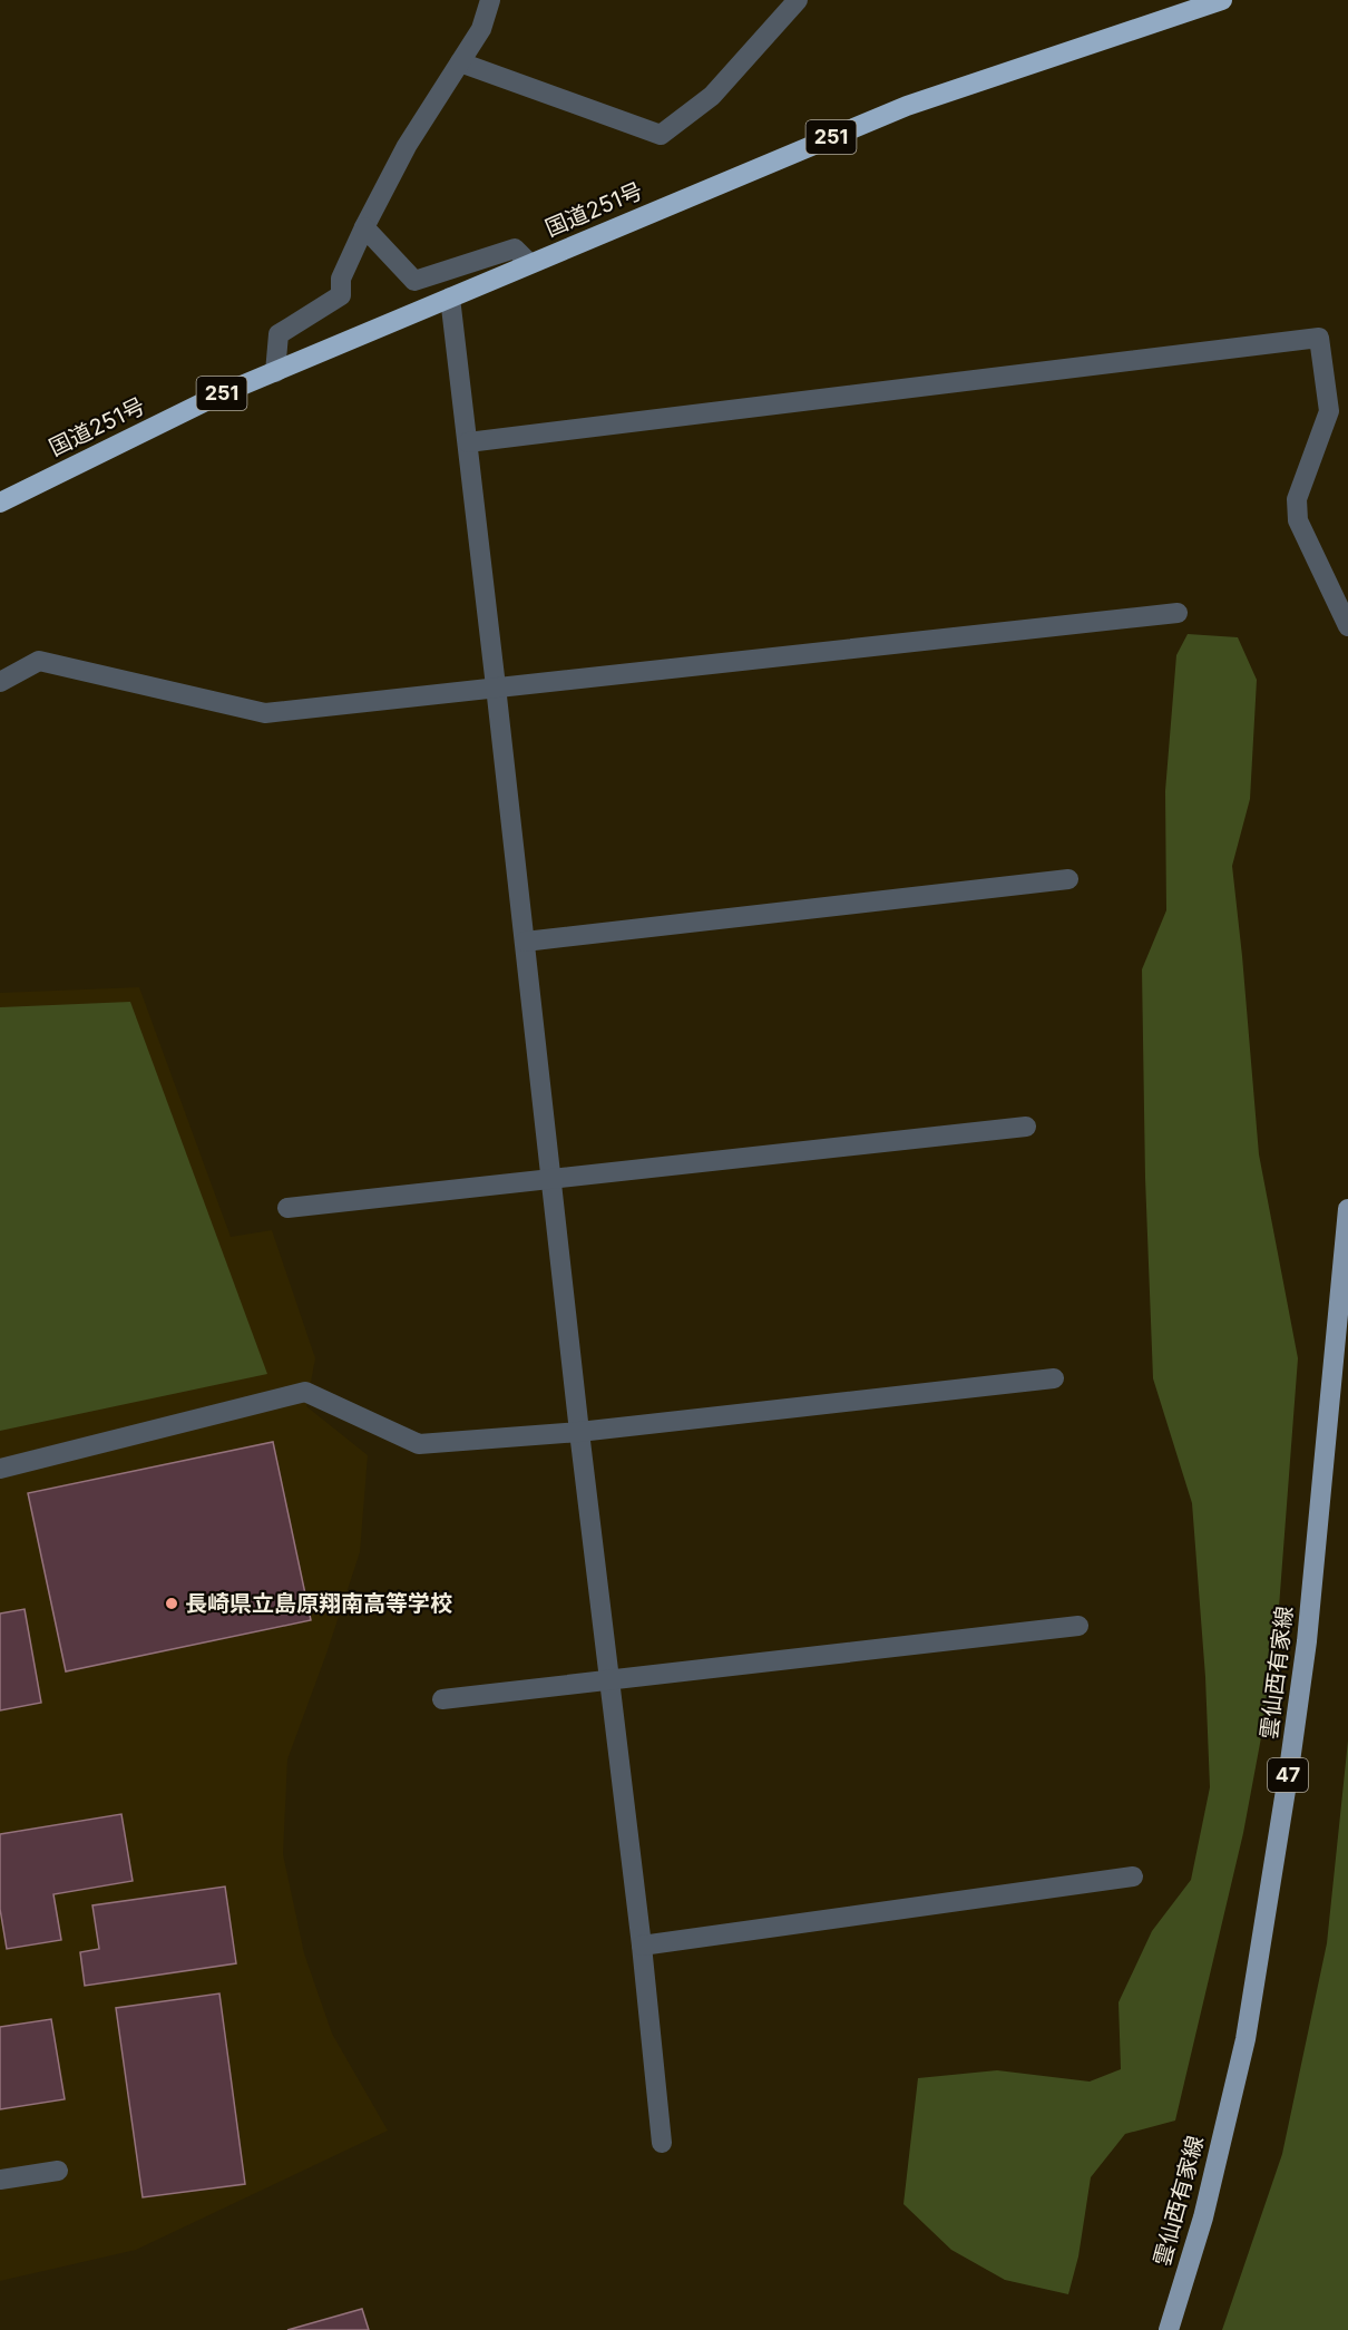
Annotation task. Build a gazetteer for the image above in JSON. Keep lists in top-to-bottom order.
{
  "streets": {
    "highway": ["251", "国道251号"],
    "main road": ["雲仙西有家線", "47"]
  },
  "places": ["長崎県立島原翔南高等学校"]
}
